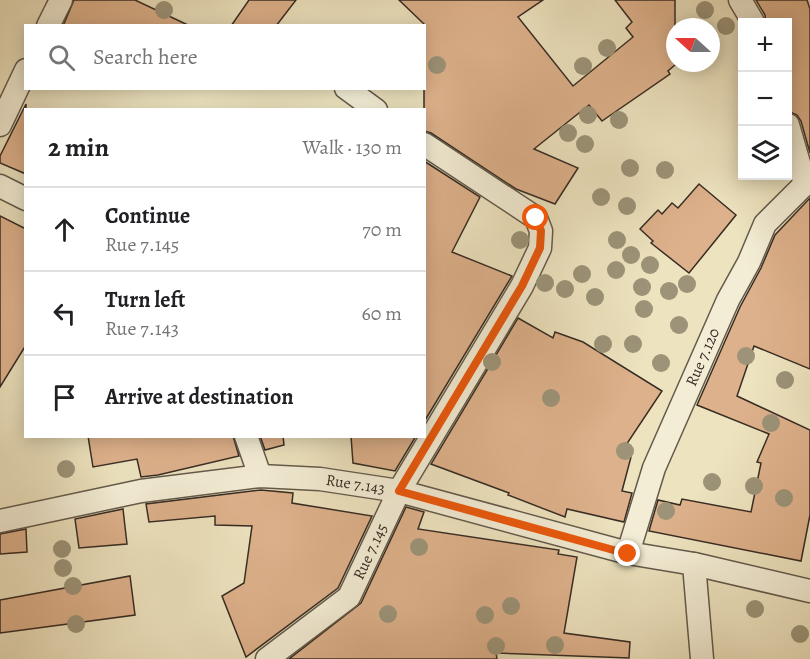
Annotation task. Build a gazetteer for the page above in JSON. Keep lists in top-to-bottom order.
{
  "streets": {
    "street": ["Rue 7.120", "Rue 7.143", "Rue 7.145"]
  },
  "crossings": [
    ["Rue 7.120", "Rue 7.143"],
    ["Rue 7.143", "Rue 7.145"]
  ],
  "north": "left",
  "page": {
    "map_buttons": ["+", "−"],
    "search": "Search here",
    "heading": ["2 min", "Walk · 130 m"],
    "list": [
      ["Continue", "Rue 7.145", "70 m"],
      ["Turn left", "Rue 7.143", "60 m"],
      "Arrive at destination"
    ]
  }
}
